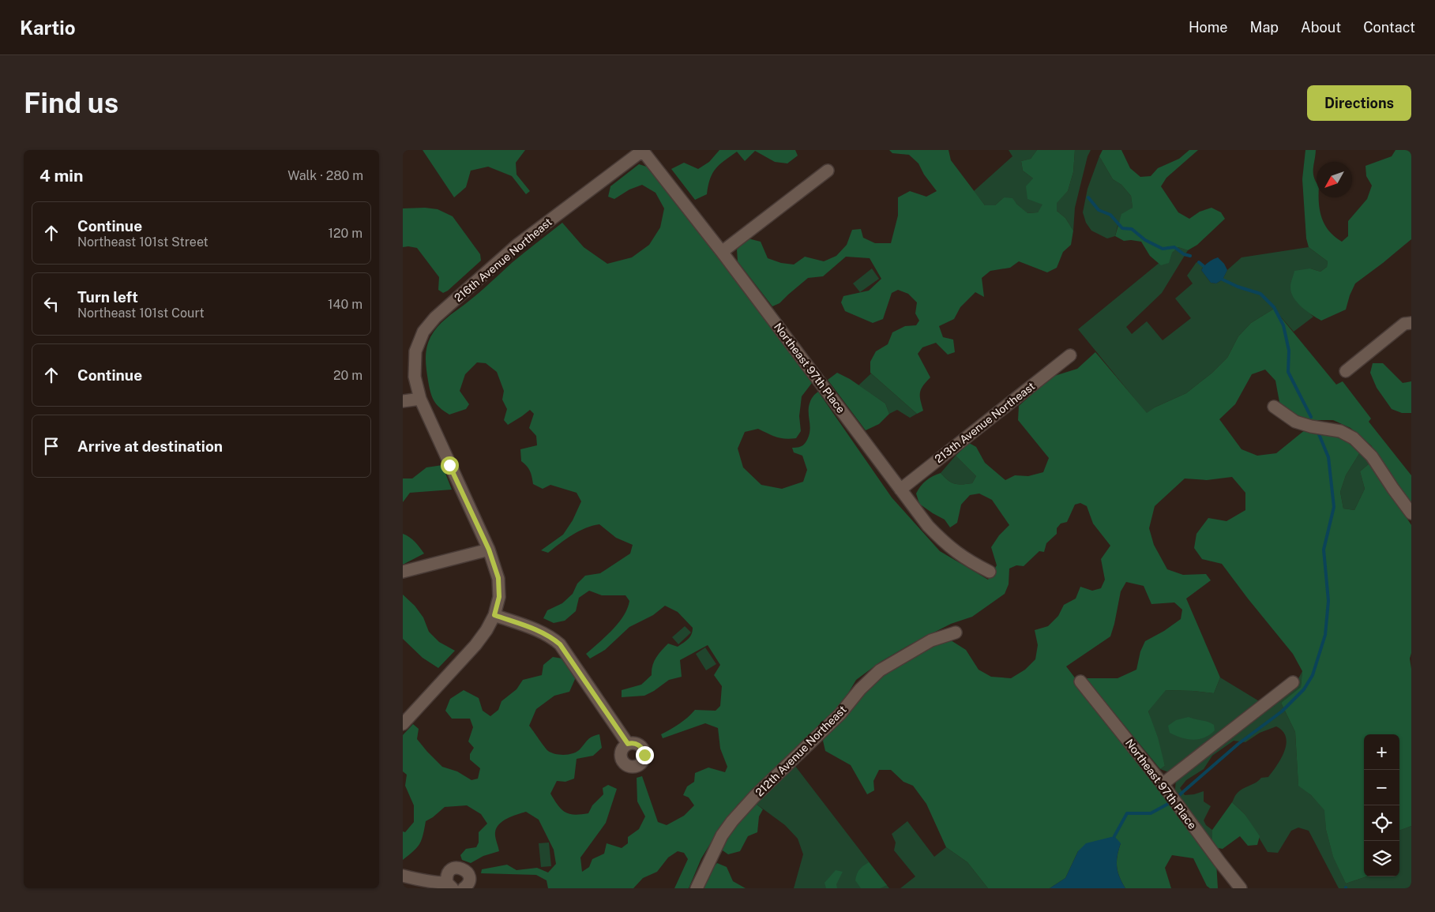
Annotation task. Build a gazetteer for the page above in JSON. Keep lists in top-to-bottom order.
{
  "streets": {
    "street": [
      "216th Avenue Northeast",
      "Northeast 97th Place",
      "213th Avenue Northeast",
      "212th Avenue Northeast"
    ]
  },
  "crossings": [
    ["216th Avenue Northeast", "Northeast 97th Place"],
    ["Northeast 97th Place", "213th Avenue Northeast"]
  ],
  "north": "bottom left",
  "page": {
    "header": "Kartio",
    "nav": [
      "Home",
      "Map",
      "About",
      "Contact"
    ],
    "buttons": "Directions",
    "title": "Find us",
    "heading": ["4 min", "Walk · 280 m"],
    "list": [
      ["Continue", "Northeast 101st Street", "120 m"],
      ["Turn left", "Northeast 101st Court", "140 m"],
      ["Continue", "20 m"],
      "Arrive at destination"
    ],
    "map_buttons": ["+", "−"]
  }
}
